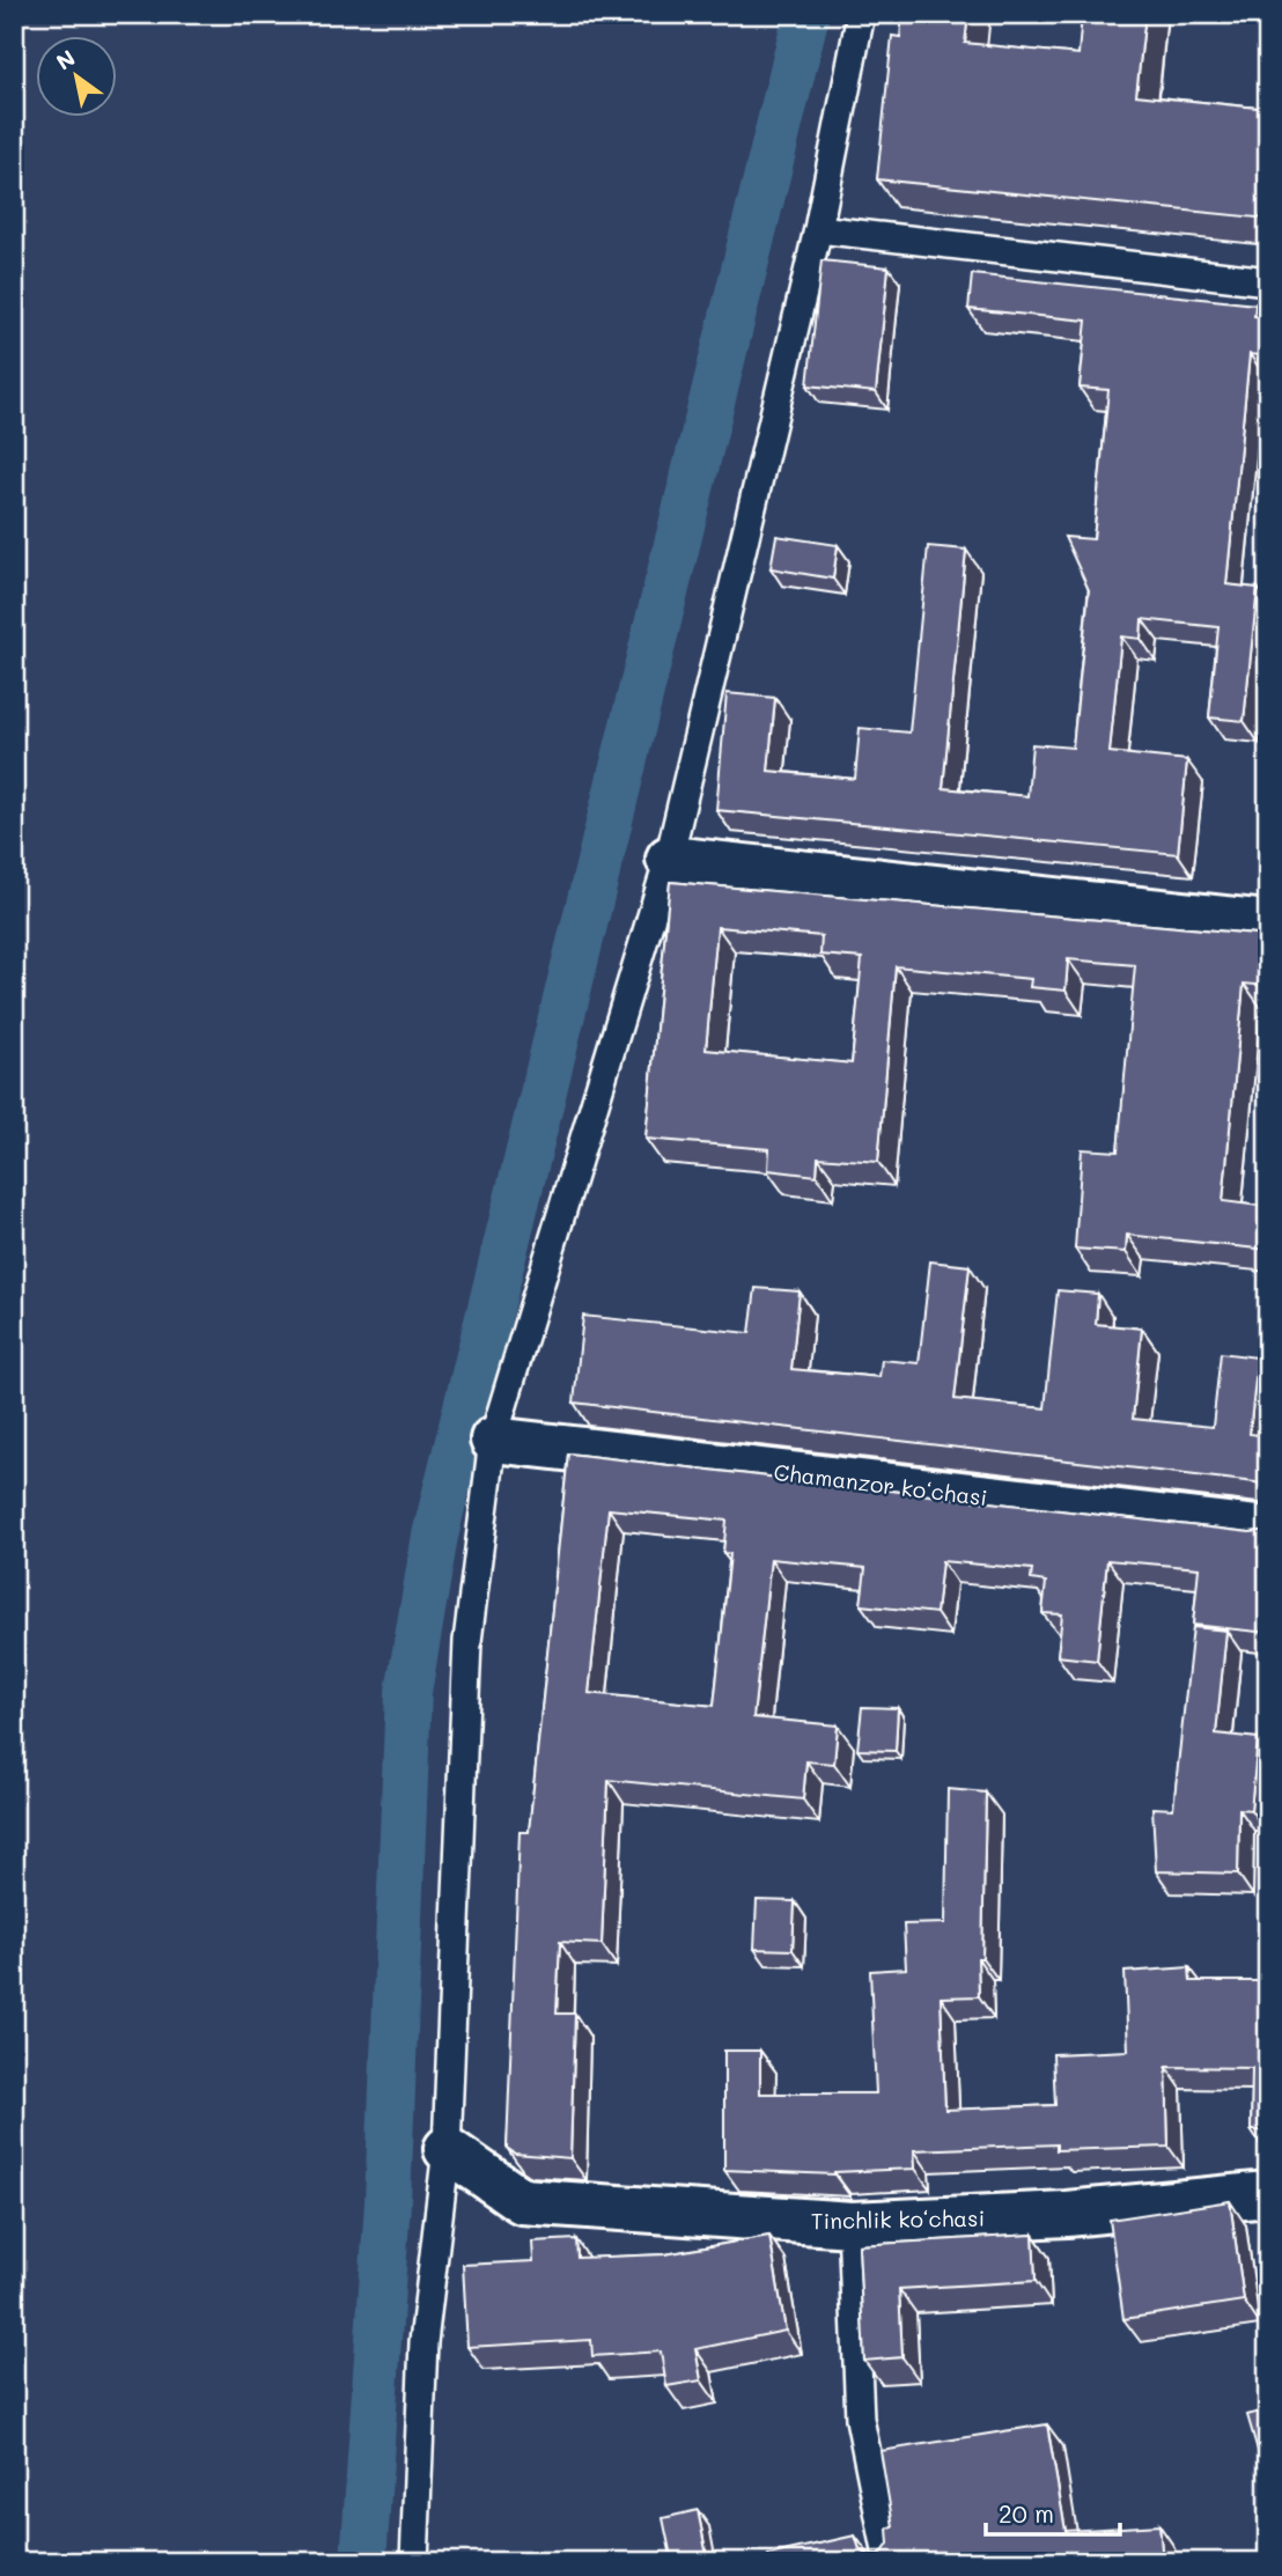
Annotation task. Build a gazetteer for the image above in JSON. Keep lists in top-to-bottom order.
{
  "streets": {
    "street": ["Chamanzor koʻchasi", "Tinchlik koʻchasi"]
  },
  "scale_bar": "20 m",
  "north": "top left"
}
